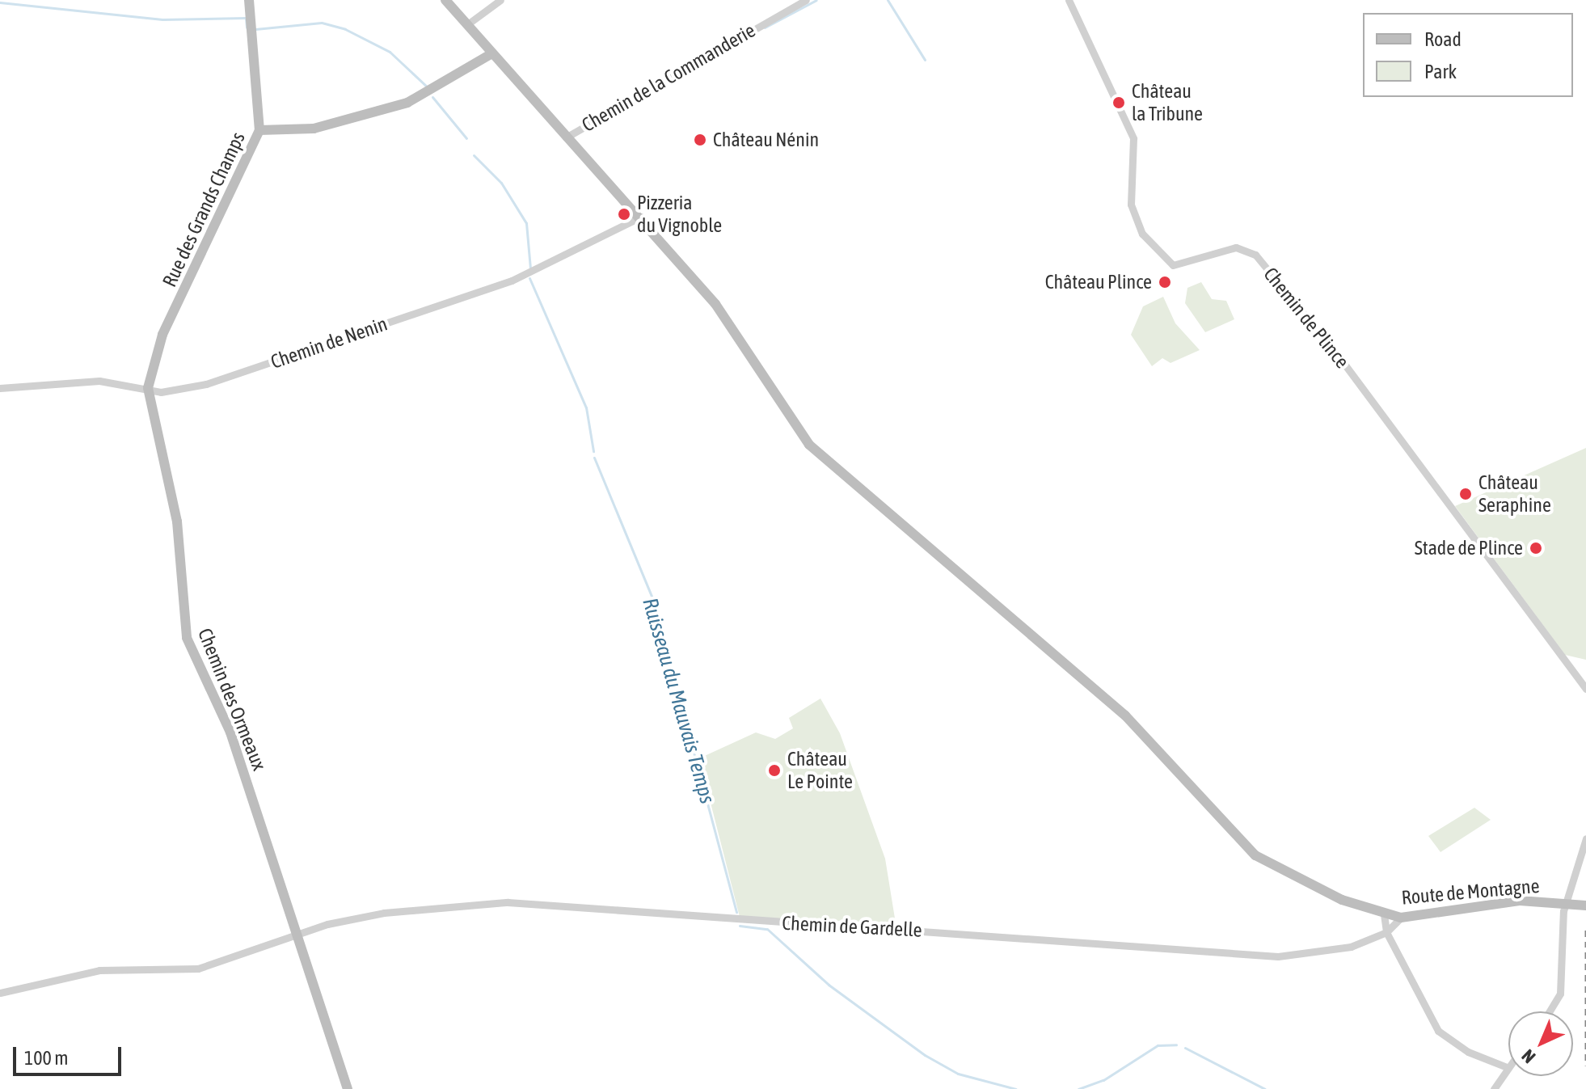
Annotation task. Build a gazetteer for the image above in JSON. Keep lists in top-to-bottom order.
{
  "streets": {
    "main road": ["Rue des Grands Champs", "Chemin des Ormeaux", "Route de Montagne"],
    "street": [
      "Chemin de la Commanderie",
      "Chemin de Plince",
      "Chemin de Nenin",
      "Chemin de Gardelle"
    ]
  },
  "crossings": [
    ["Chemin de la Commanderie", "Route de Montagne"],
    ["Rue des Grands Champs", "Chemin de Nenin"],
    ["Rue des Grands Champs", "Chemin des Ormeaux"],
    ["Chemin de Nenin", "Chemin des Ormeaux"],
    ["Chemin de Nenin", "Route de Montagne"],
    ["Chemin des Ormeaux", "Chemin de Gardelle"],
    ["Route de Montagne", "Chemin de Gardelle"]
  ],
  "water": ["Ruisseau du Mauvais Temps"],
  "places": [
    "Château la Tribune",
    "Château Nénin",
    "Pizzeria du Vignoble",
    "Château Plince",
    "Château Seraphine",
    "Stade de Plince",
    "Château Le Pointe"
  ],
  "legend": ["Road", "Park"],
  "scale_bar": "100 m",
  "north": "bottom left"
}
